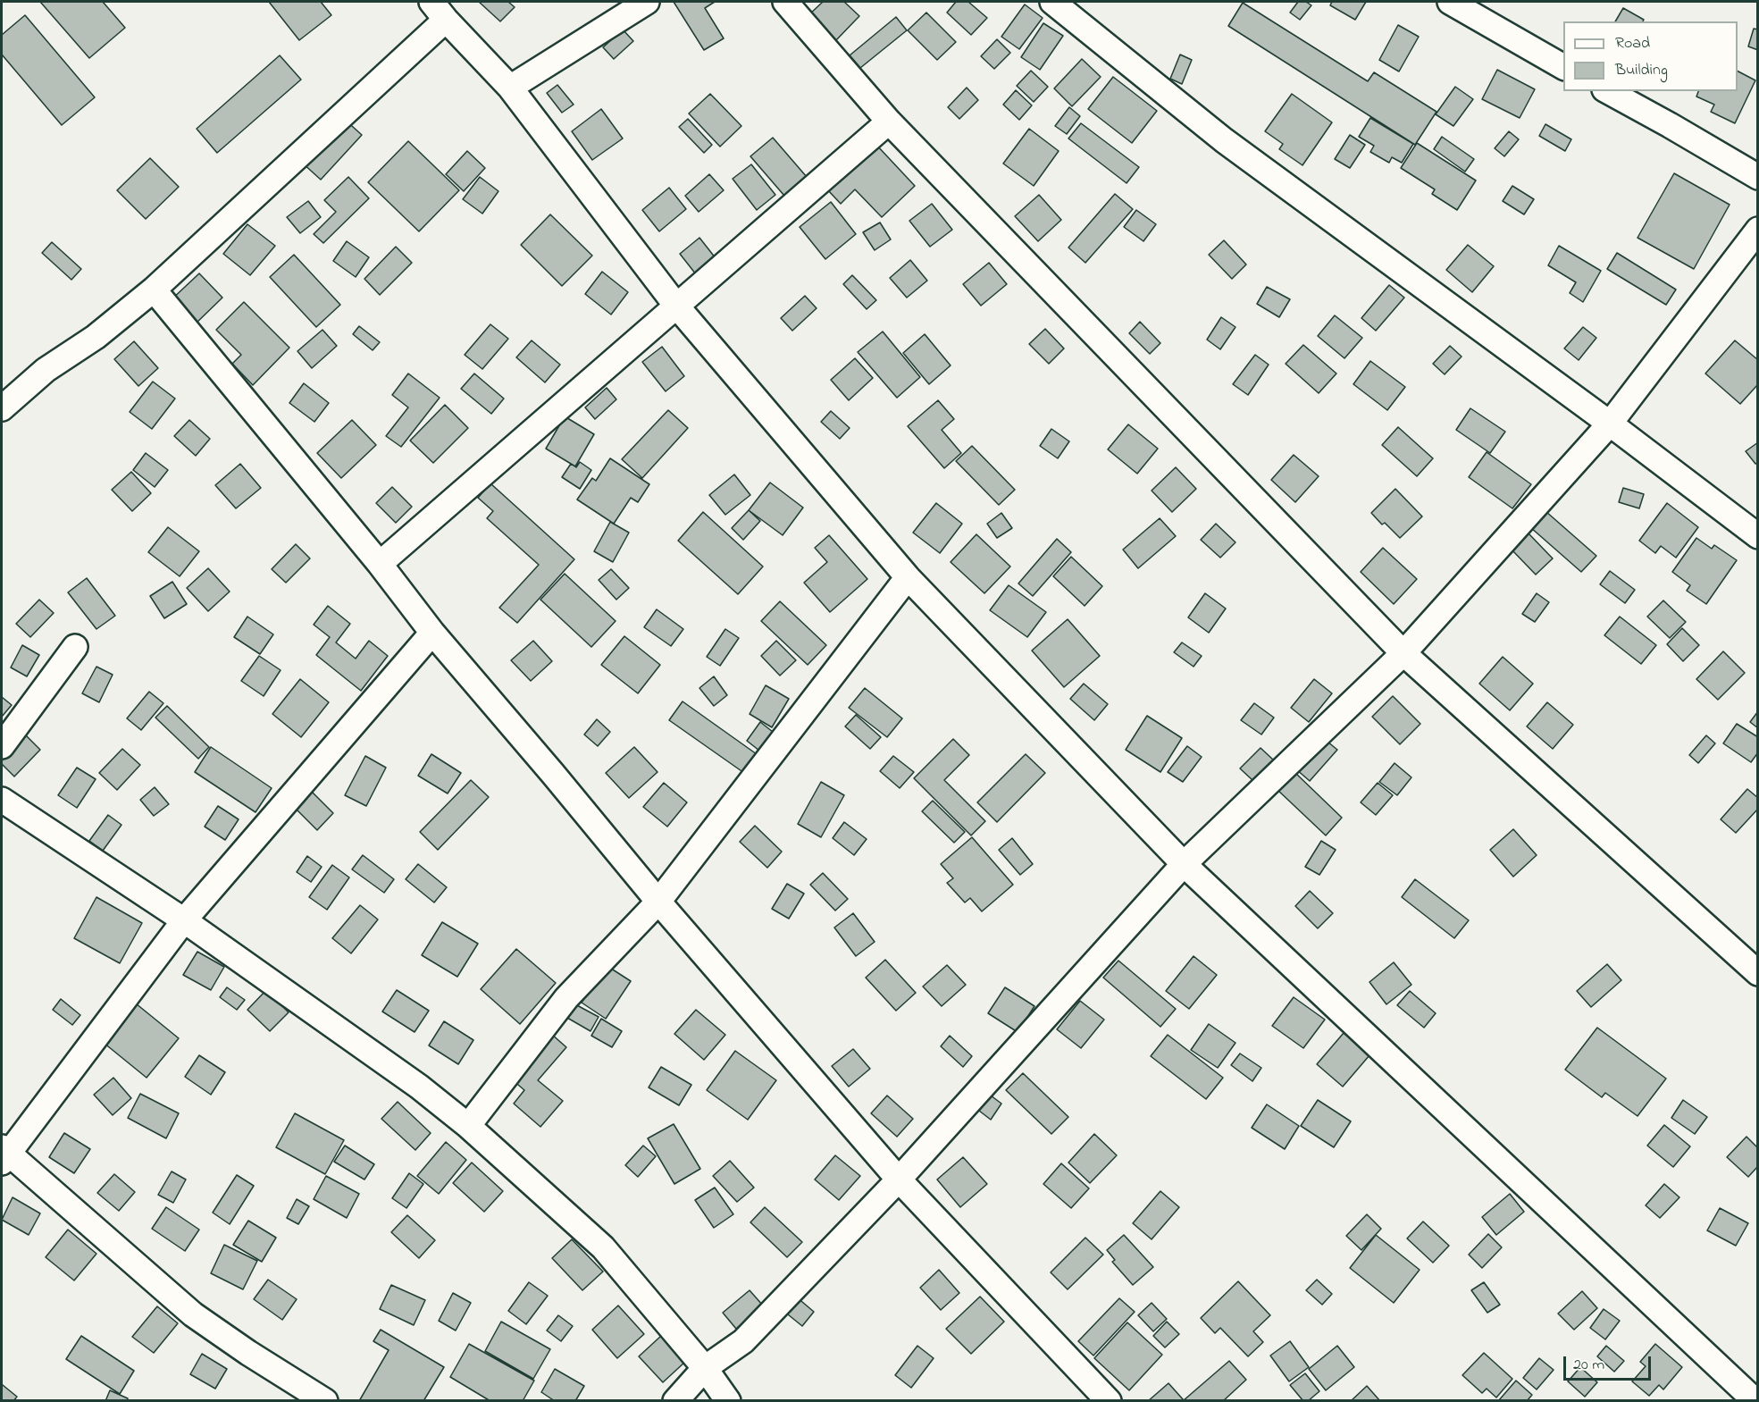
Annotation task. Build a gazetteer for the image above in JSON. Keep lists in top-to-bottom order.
{
  "legend": ["Road", "Building"],
  "scale_bar": "20 m"
}
